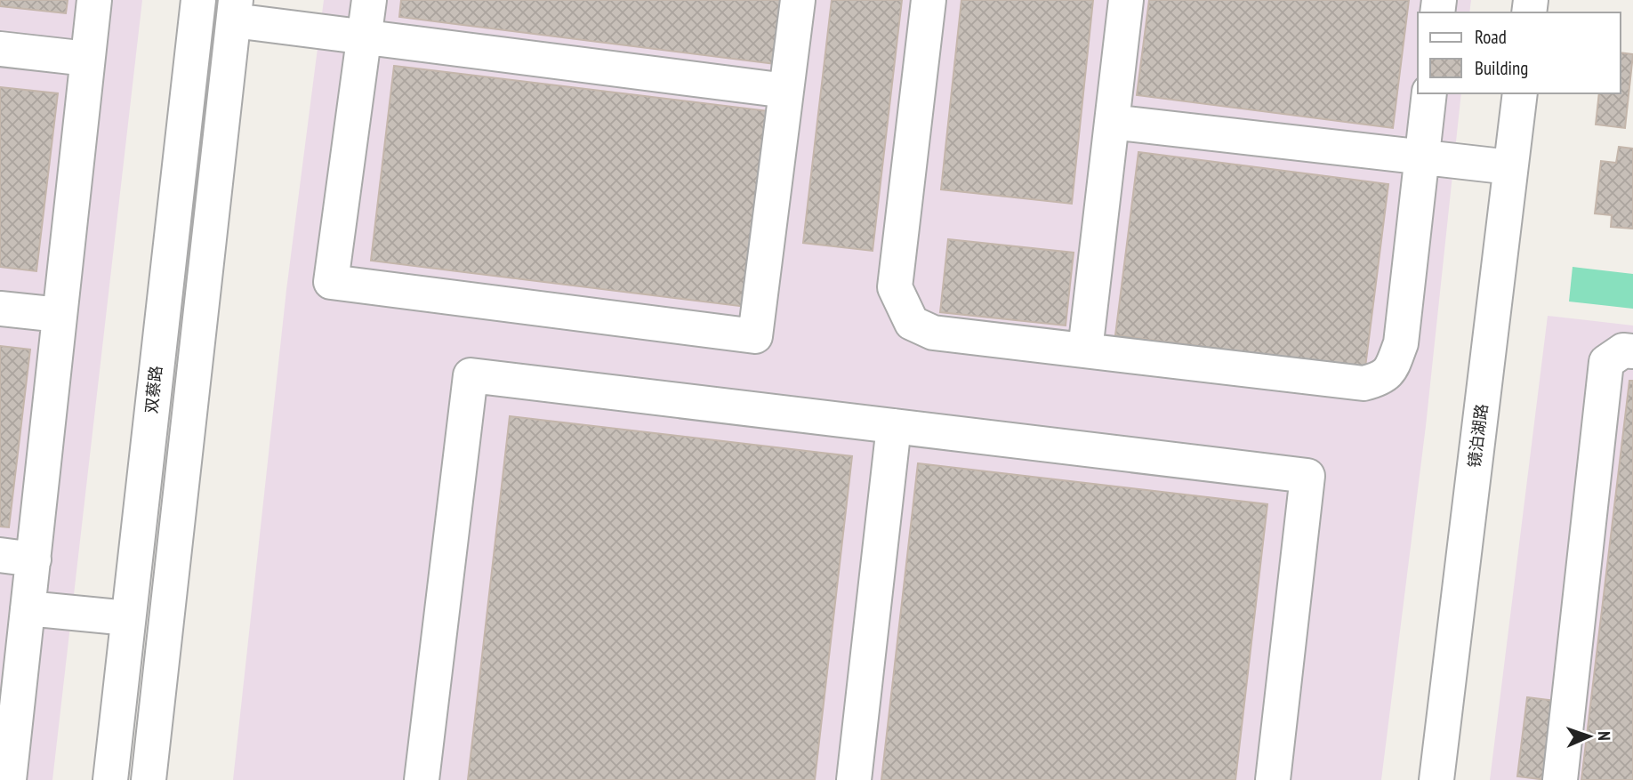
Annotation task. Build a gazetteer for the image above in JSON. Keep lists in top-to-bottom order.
{
  "streets": {
    "street": ["双蔡路", "镜泊湖路"]
  },
  "legend": ["Road", "Building"],
  "north": "right"
}
